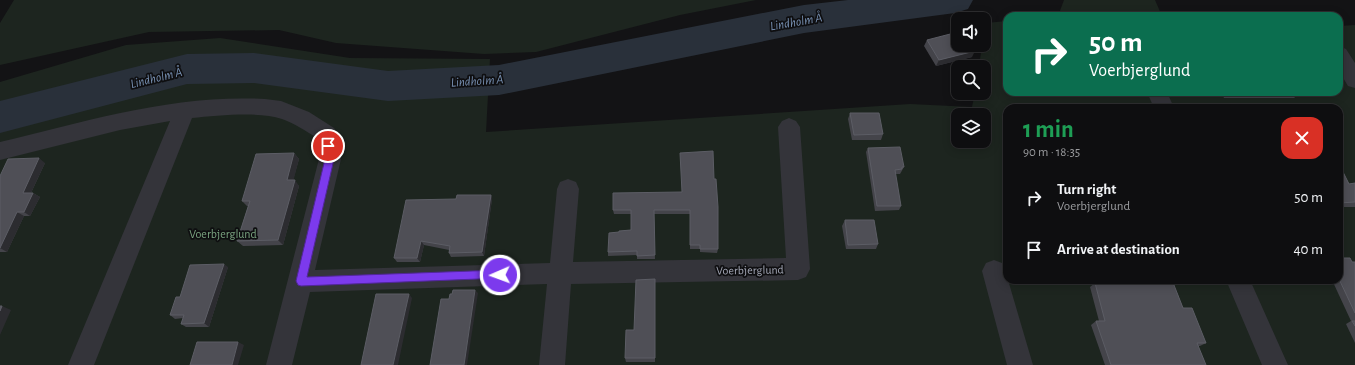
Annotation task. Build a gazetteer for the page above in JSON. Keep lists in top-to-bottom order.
{
  "streets": {
    "street": ["Voerbjerglund"]
  },
  "water": ["Lindholm Å"],
  "parks": ["Voerbjerglund"],
  "page": {
    "turn": ["50 m", "Voerbjerglund"],
    "heading": ["1 min", "90 m · 18:35"],
    "list": [
      {
        "name": "Turn right",
        "note": "Voerbjerglund",
        "value": "50 m"
      },
      {
        "name": "Arrive at destination",
        "value": "40 m"
      }
    ]
  }
}
